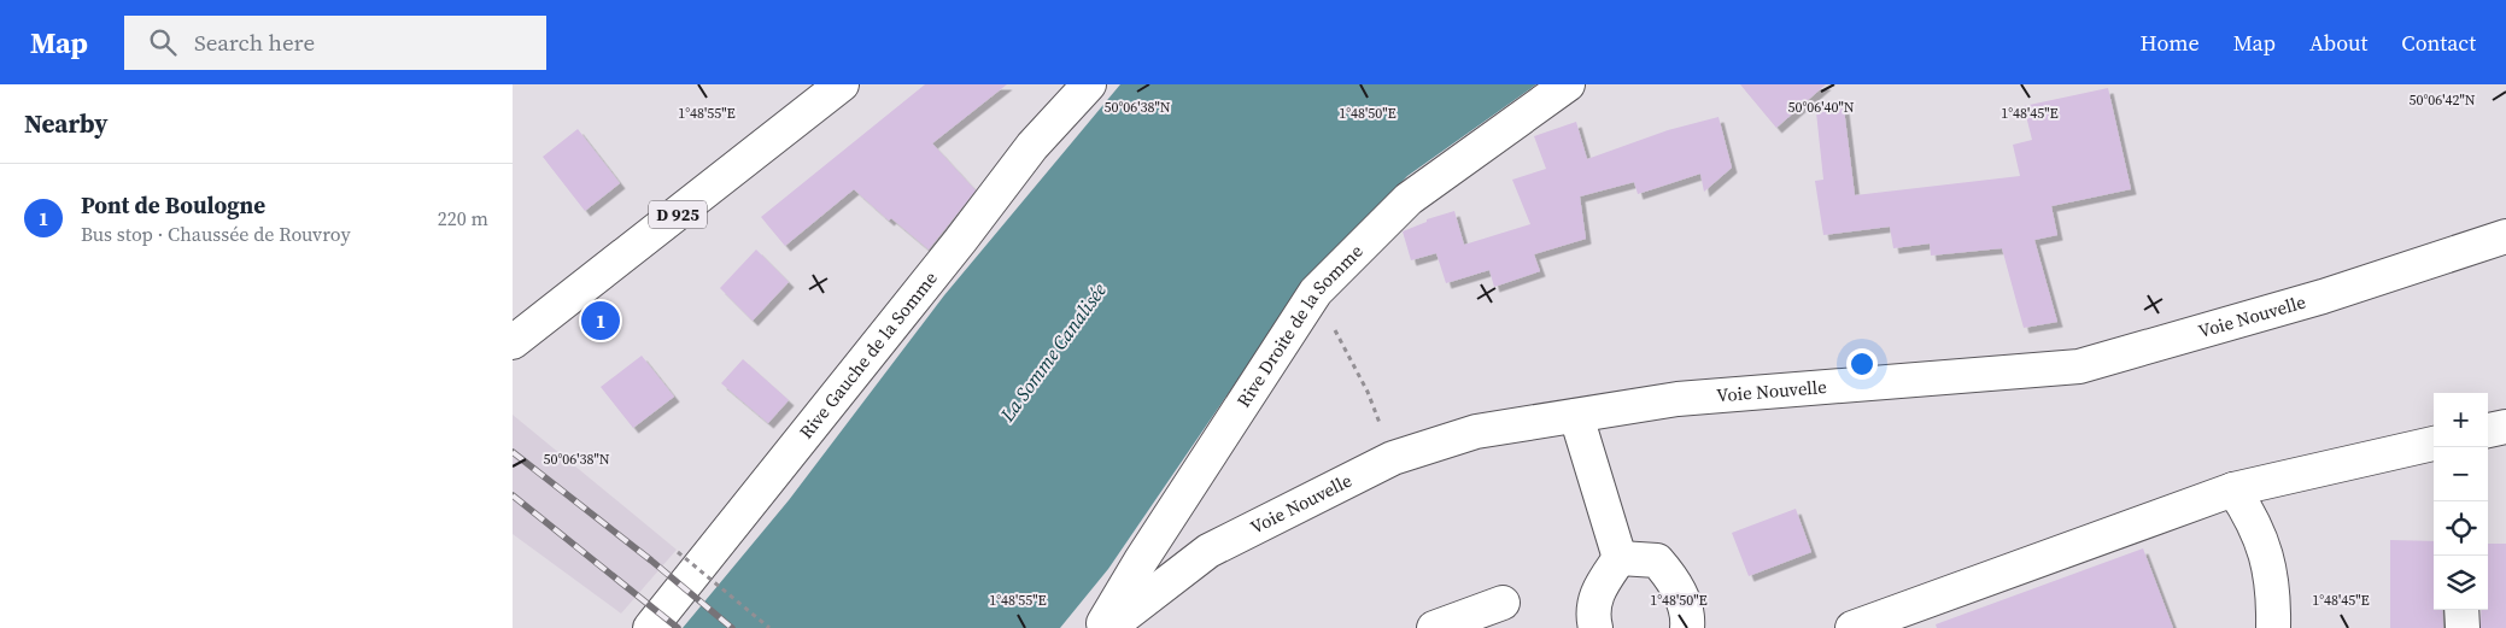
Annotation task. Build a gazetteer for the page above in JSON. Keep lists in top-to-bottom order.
{
  "streets": {
    "street": [
      "D 925",
      "Voie Nouvelle",
      "Rive Droite de la Somme",
      "Rive Gauche de la Somme"
    ]
  },
  "water": ["La Somme Canalisée"],
  "page": {
    "header": "Map",
    "search": "Search here",
    "nav": [
      "Home",
      "Map",
      "About",
      "Contact"
    ],
    "heading": "Nearby",
    "list": [
      {
        "mark": "1",
        "name": "Pont de Boulogne",
        "note": "Bus stop · Chaussée de Rouvroy",
        "value": "220 m"
      }
    ],
    "pins": "1",
    "map_buttons": ["+", "−"]
  },
  "coordinates": [
    "50°06'42\"N",
    "50°06'40\"N",
    "50°06'38\"N",
    "1°48'55\"E",
    "1°48'50\"E",
    "1°48'45\"E"
  ]
}
